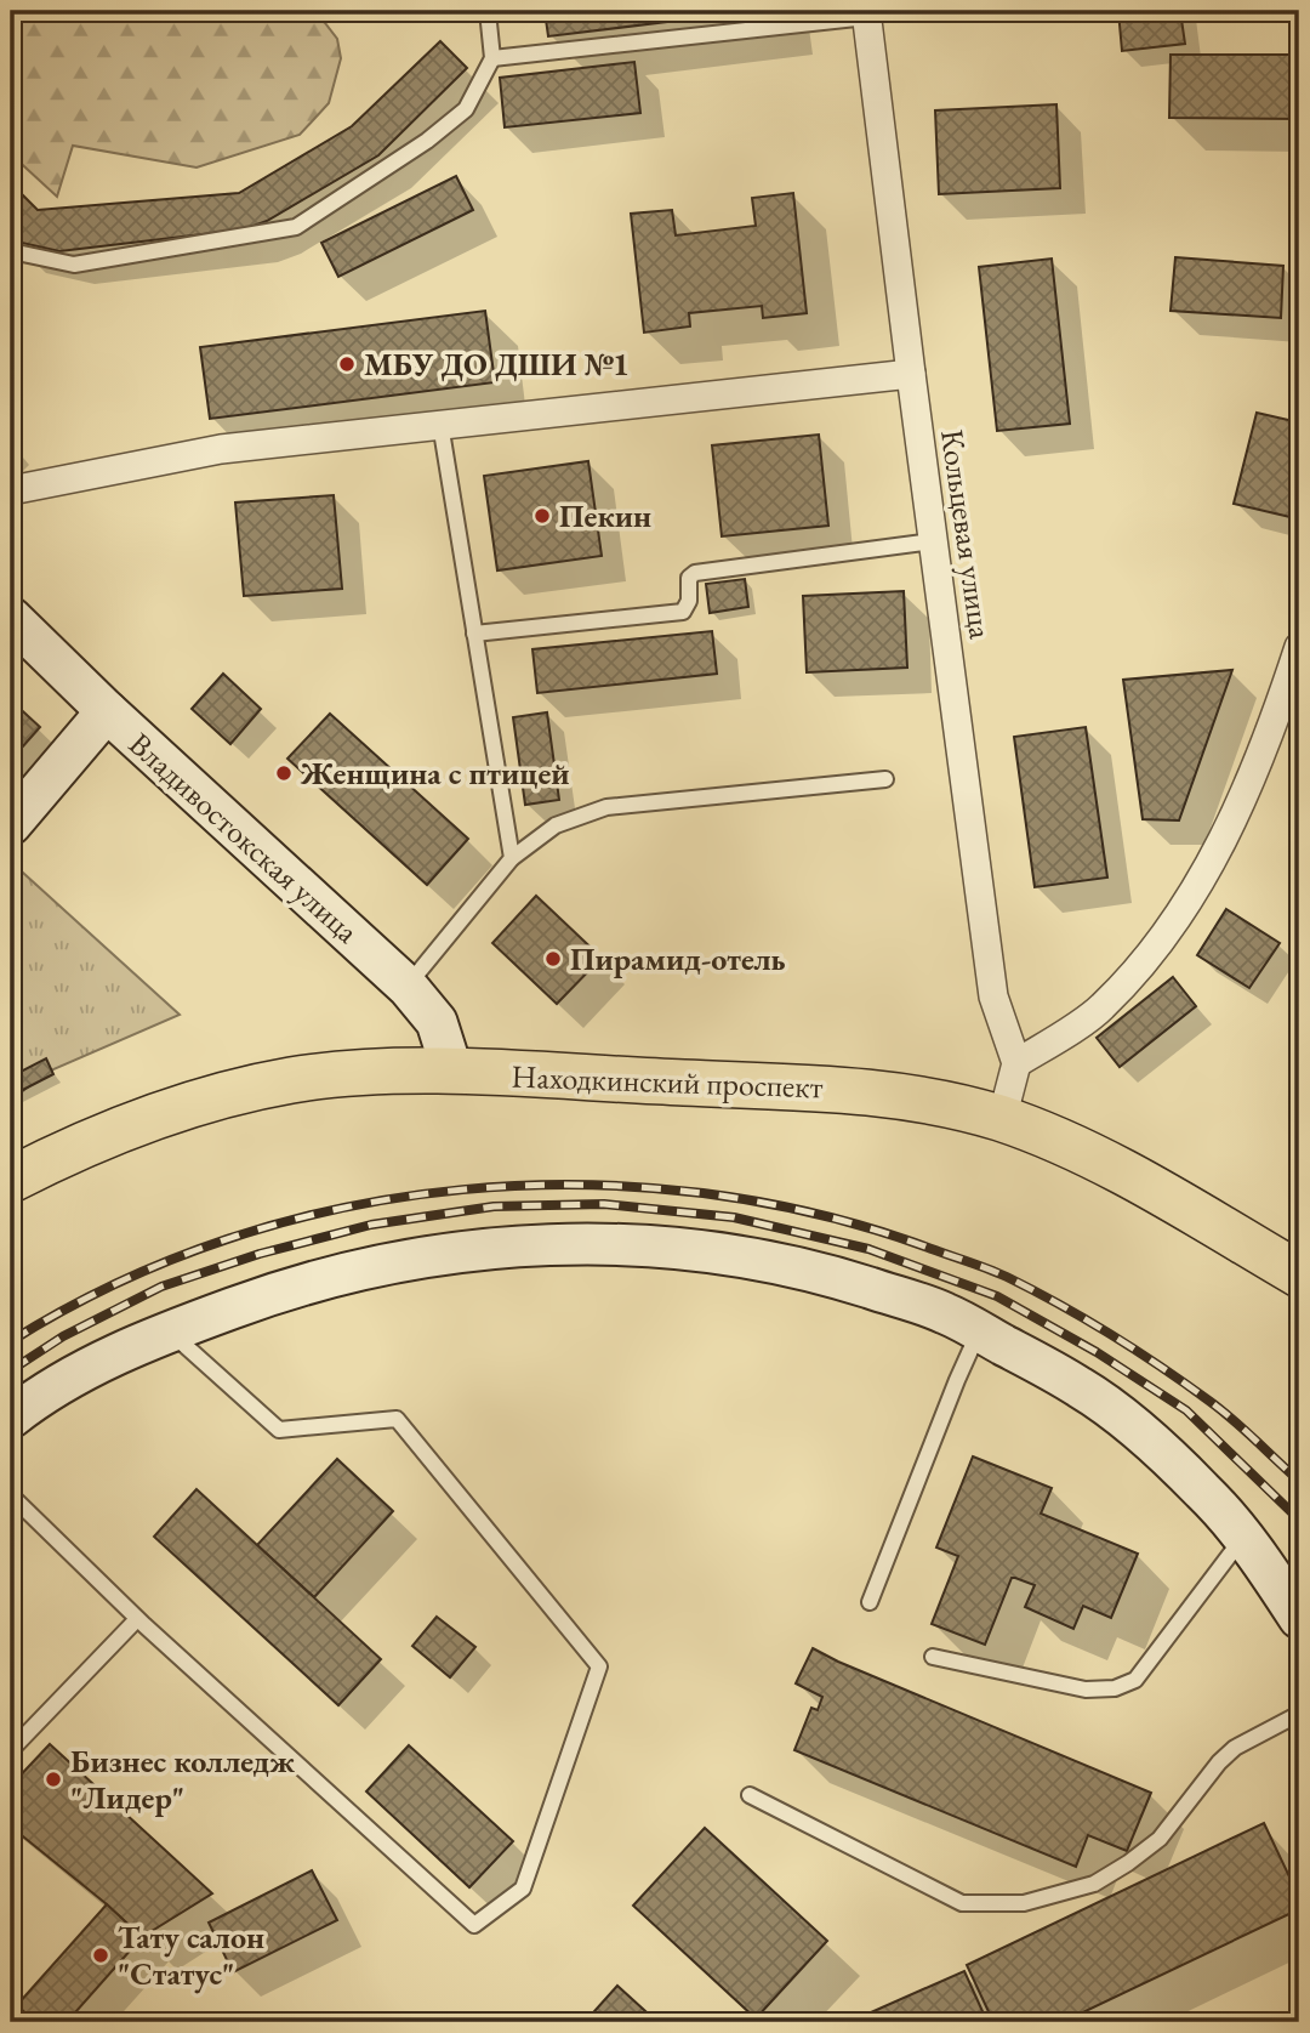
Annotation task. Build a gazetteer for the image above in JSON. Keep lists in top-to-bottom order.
{
  "streets": {
    "main road": ["Находкинский проспект"],
    "street": ["Кольцевая улица", "Владивостокская улица"]
  },
  "crossings": [
    ["Владивостокская улица", "Находкинский проспект"]
  ],
  "places": [
    "МБУ ДО ДШИ №1",
    "Пекин",
    "Женщина с птицей",
    "Пирамид-отель",
    "Бизнес колледж \"Лидер\"",
    "Тату салон \"Статус\""
  ]
}
